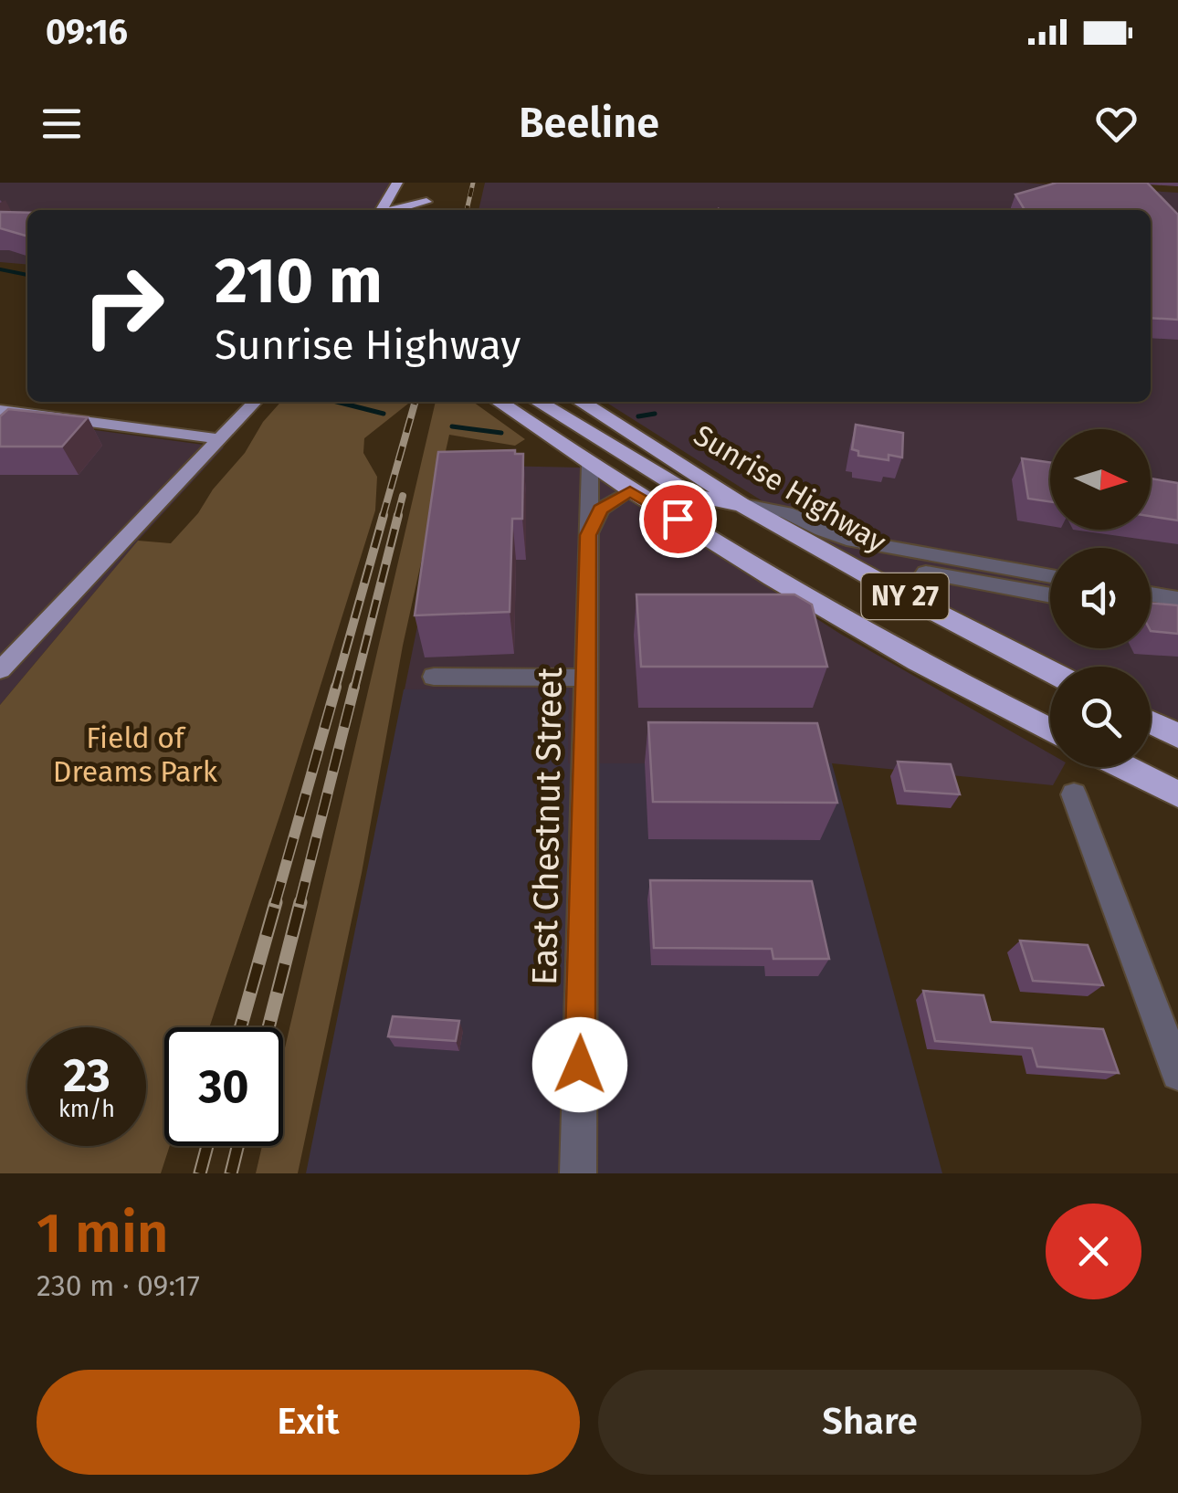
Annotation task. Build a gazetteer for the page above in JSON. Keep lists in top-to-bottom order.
{
  "streets": {
    "highway": ["Sunrise Highway", "NY 27"],
    "street": ["East Chestnut Street"]
  },
  "crossings": [
    ["NY 27", "East Chestnut Street"]
  ],
  "parks": ["Field of Dreams Park"],
  "north": "right",
  "page": {
    "status": "09:16",
    "header": "Beeline",
    "turn": ["210 m", "Sunrise Highway"],
    "speed": "23 km/h",
    "limit": "30",
    "heading": ["1 min", "230 m · 09:17"],
    "buttons": ["Exit", "Share"]
  }
}
